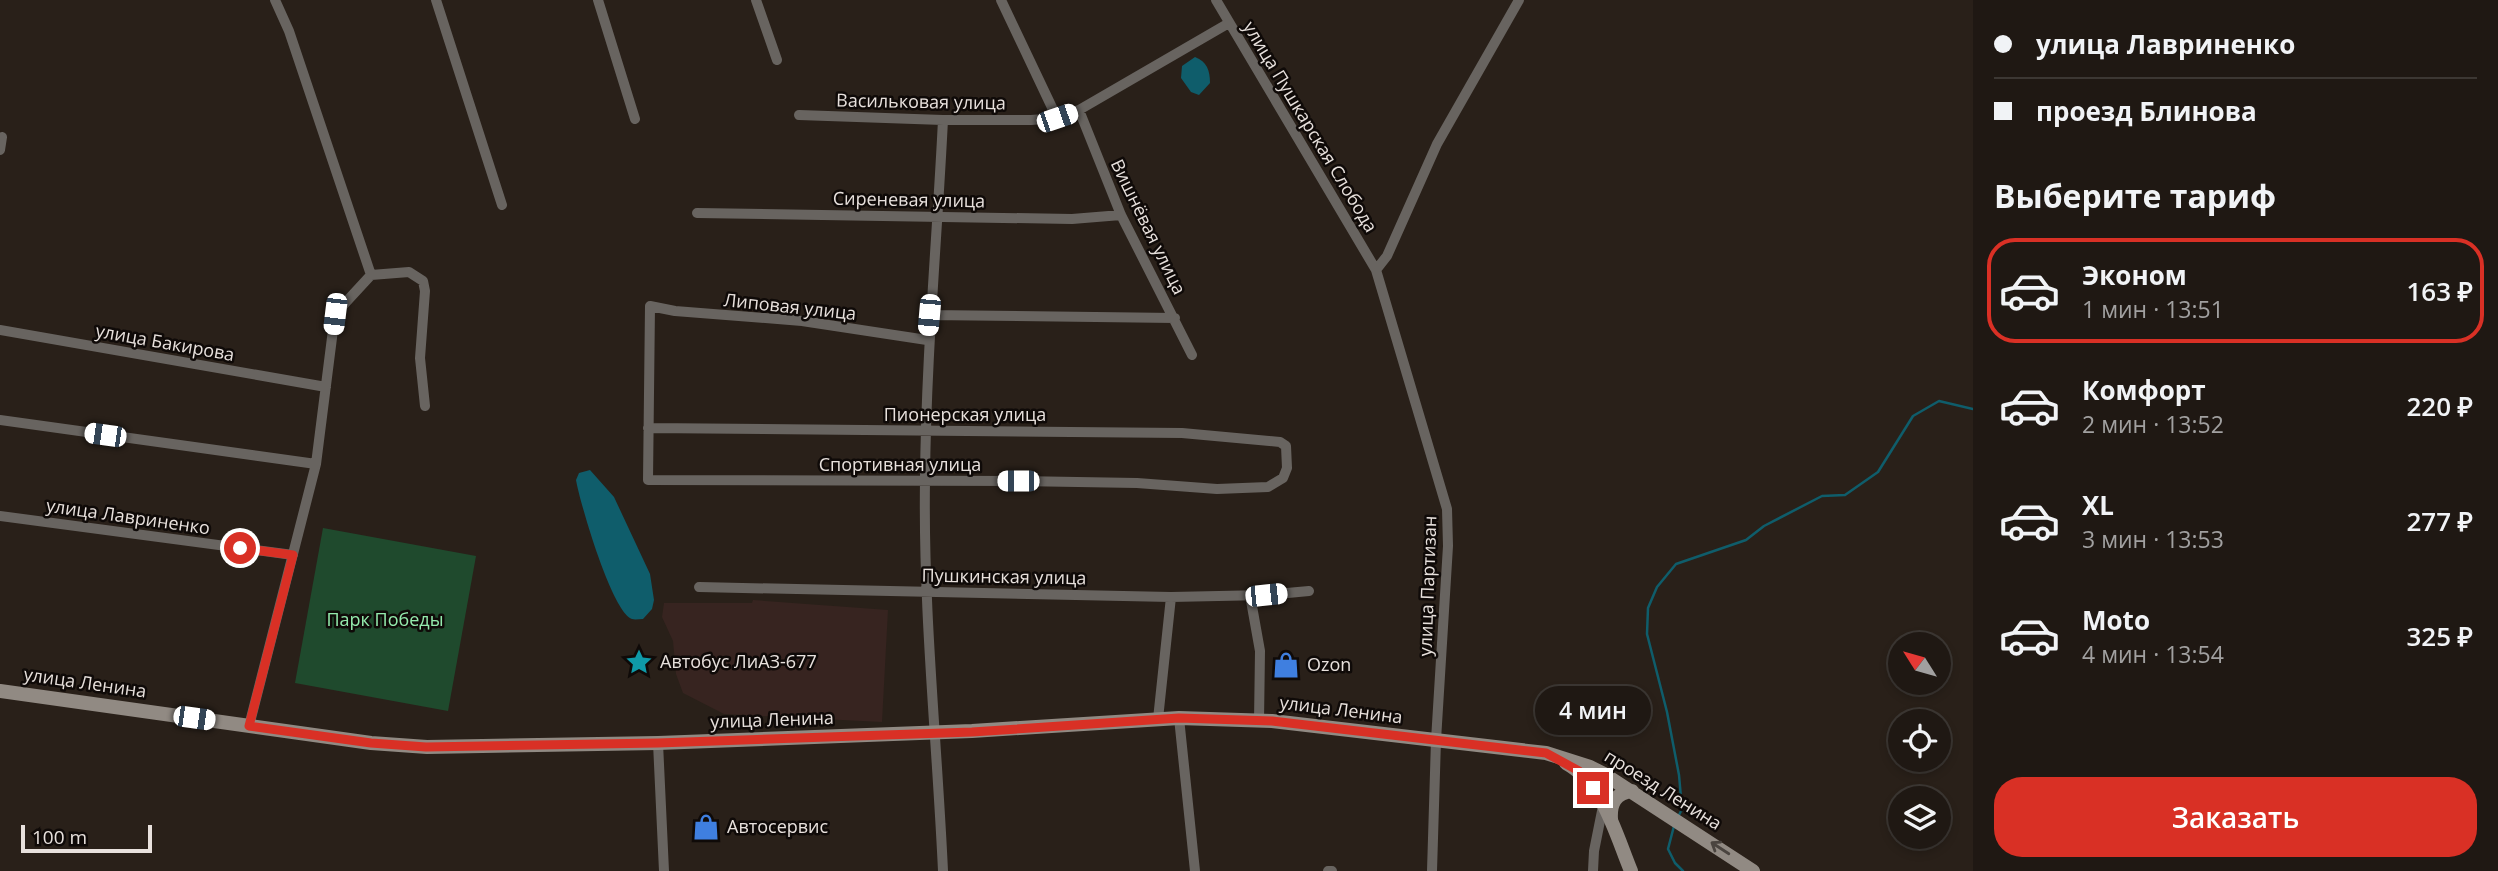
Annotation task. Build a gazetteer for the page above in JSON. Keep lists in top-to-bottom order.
{
  "streets": {
    "main road": ["улица Ленина", "проезд Ленина"],
    "street": [
      "Васильковая улица",
      "улица Пушкарская Слобода",
      "Сиреневая улица",
      "Вишнёвая улица",
      "Липовая улица",
      "улица Бакирова",
      "Пионерская улица",
      "Спортивная улица",
      "улица Лавриненко",
      "Пушкинская улица",
      "улица Партизан"
    ]
  },
  "crossings": [
    ["Васильковая улица", "улица Пушкарская Слобода"],
    ["Васильковая улица", "Вишнёвая улица"],
    ["улица Пушкарская Слобода", "улица Партизан"],
    ["Сиреневая улица", "Вишнёвая улица"],
    ["Липовая улица", "Спортивная улица"],
    ["Пионерская улица", "Спортивная улица"],
    ["улица Партизан", "улица Ленина"],
    ["улица Ленина", "проезд Ленина"]
  ],
  "one_way": ["проезд Ленина"],
  "parks": ["Парк Победы"],
  "places": {
    "place": ["Автобус ЛиАЗ-677"],
    "shop": ["Ozon", "Автосервис"]
  },
  "scale_bar": "100 m",
  "north": "top left",
  "page": {
    "banner": ["улица Лавриненко", "проезд Блинова"],
    "heading": "Выберите тариф",
    "list": [
      {
        "name": "Эконом",
        "note": "1 мин · 13:51",
        "value": "163 ₽"
      },
      {
        "name": "Комфорт",
        "note": "2 мин · 13:52",
        "value": "220 ₽"
      },
      {
        "name": "XL",
        "note": "3 мин · 13:53",
        "value": "277 ₽"
      },
      {
        "name": "Moto",
        "note": "4 мин · 13:54",
        "value": "325 ₽"
      }
    ],
    "bubble": "4 мин",
    "buttons": "Заказать",
    "scale": "100 m"
  }
}
